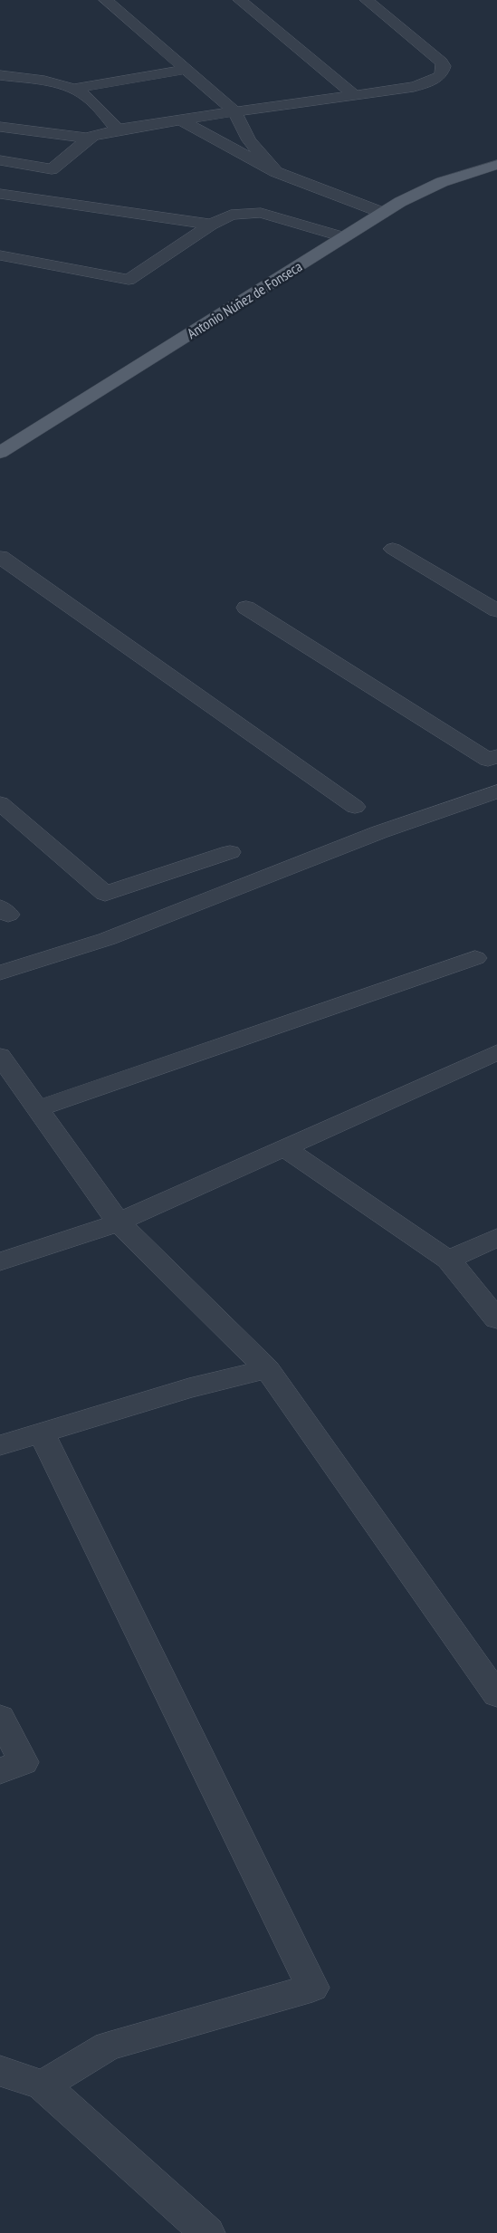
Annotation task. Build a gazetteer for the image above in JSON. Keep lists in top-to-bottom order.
{
  "streets": {
    "main road": ["Antonio Núñez de Fonseca"]
  }
}
